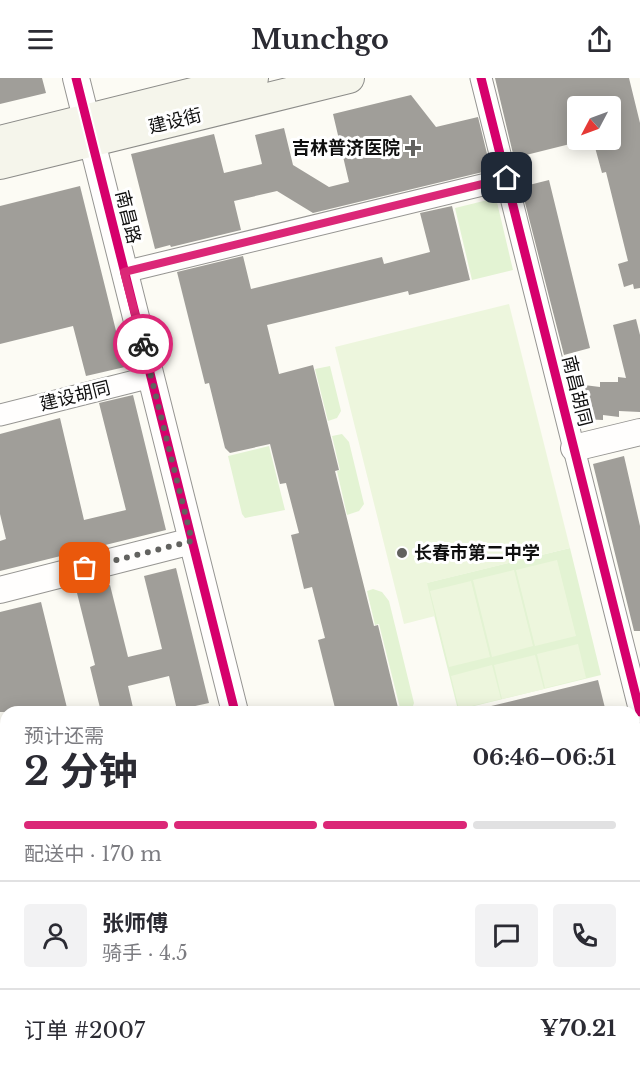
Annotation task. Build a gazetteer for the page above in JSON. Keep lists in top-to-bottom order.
{
  "streets": {
    "main road": ["建设街"],
    "street": ["南昌路", "南昌胡同", "建设胡同"]
  },
  "crossings": [
    ["建设街", "南昌路"],
    ["南昌路", "建设胡同"]
  ],
  "places": {
    "health": ["吉林普济医院"],
    "other": ["长春市第二中学"]
  },
  "north": "bottom left",
  "page": {
    "header": "Munchgo",
    "heading": ["2 分钟", "预计还需", "06:46–06:51"],
    "panel": [
      "张师傅",
      "骑手 · 4.5",
      "订单 #2007",
      "¥70.21"
    ],
    "bar": "配送中 · 170 m"
  }
}
